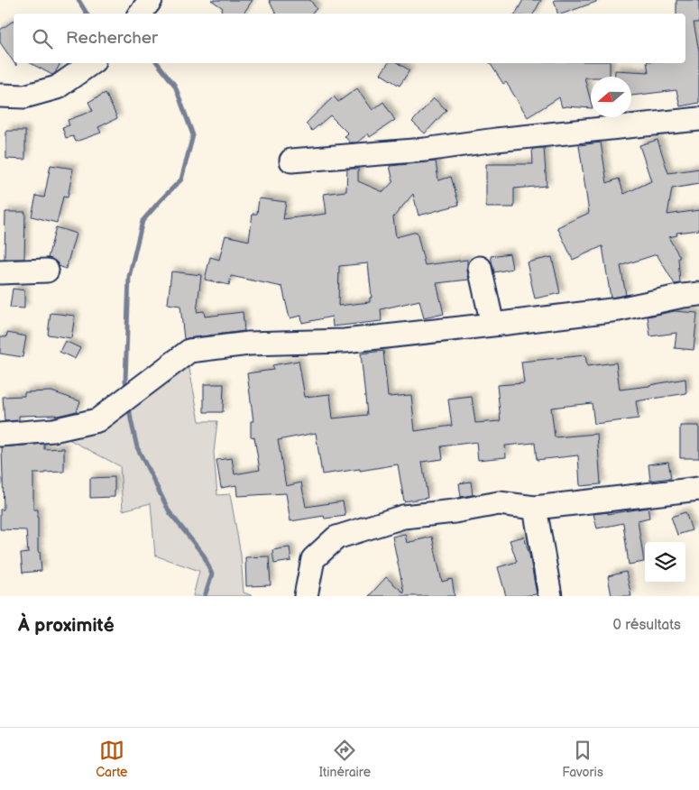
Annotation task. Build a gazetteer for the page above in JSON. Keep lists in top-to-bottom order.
{
  "north": "left",
  "page": {
    "search": "Rechercher",
    "heading": ["À proximité", "0 résultats"],
    "nav": ["Carte", "Itinéraire", "Favoris"]
  }
}
